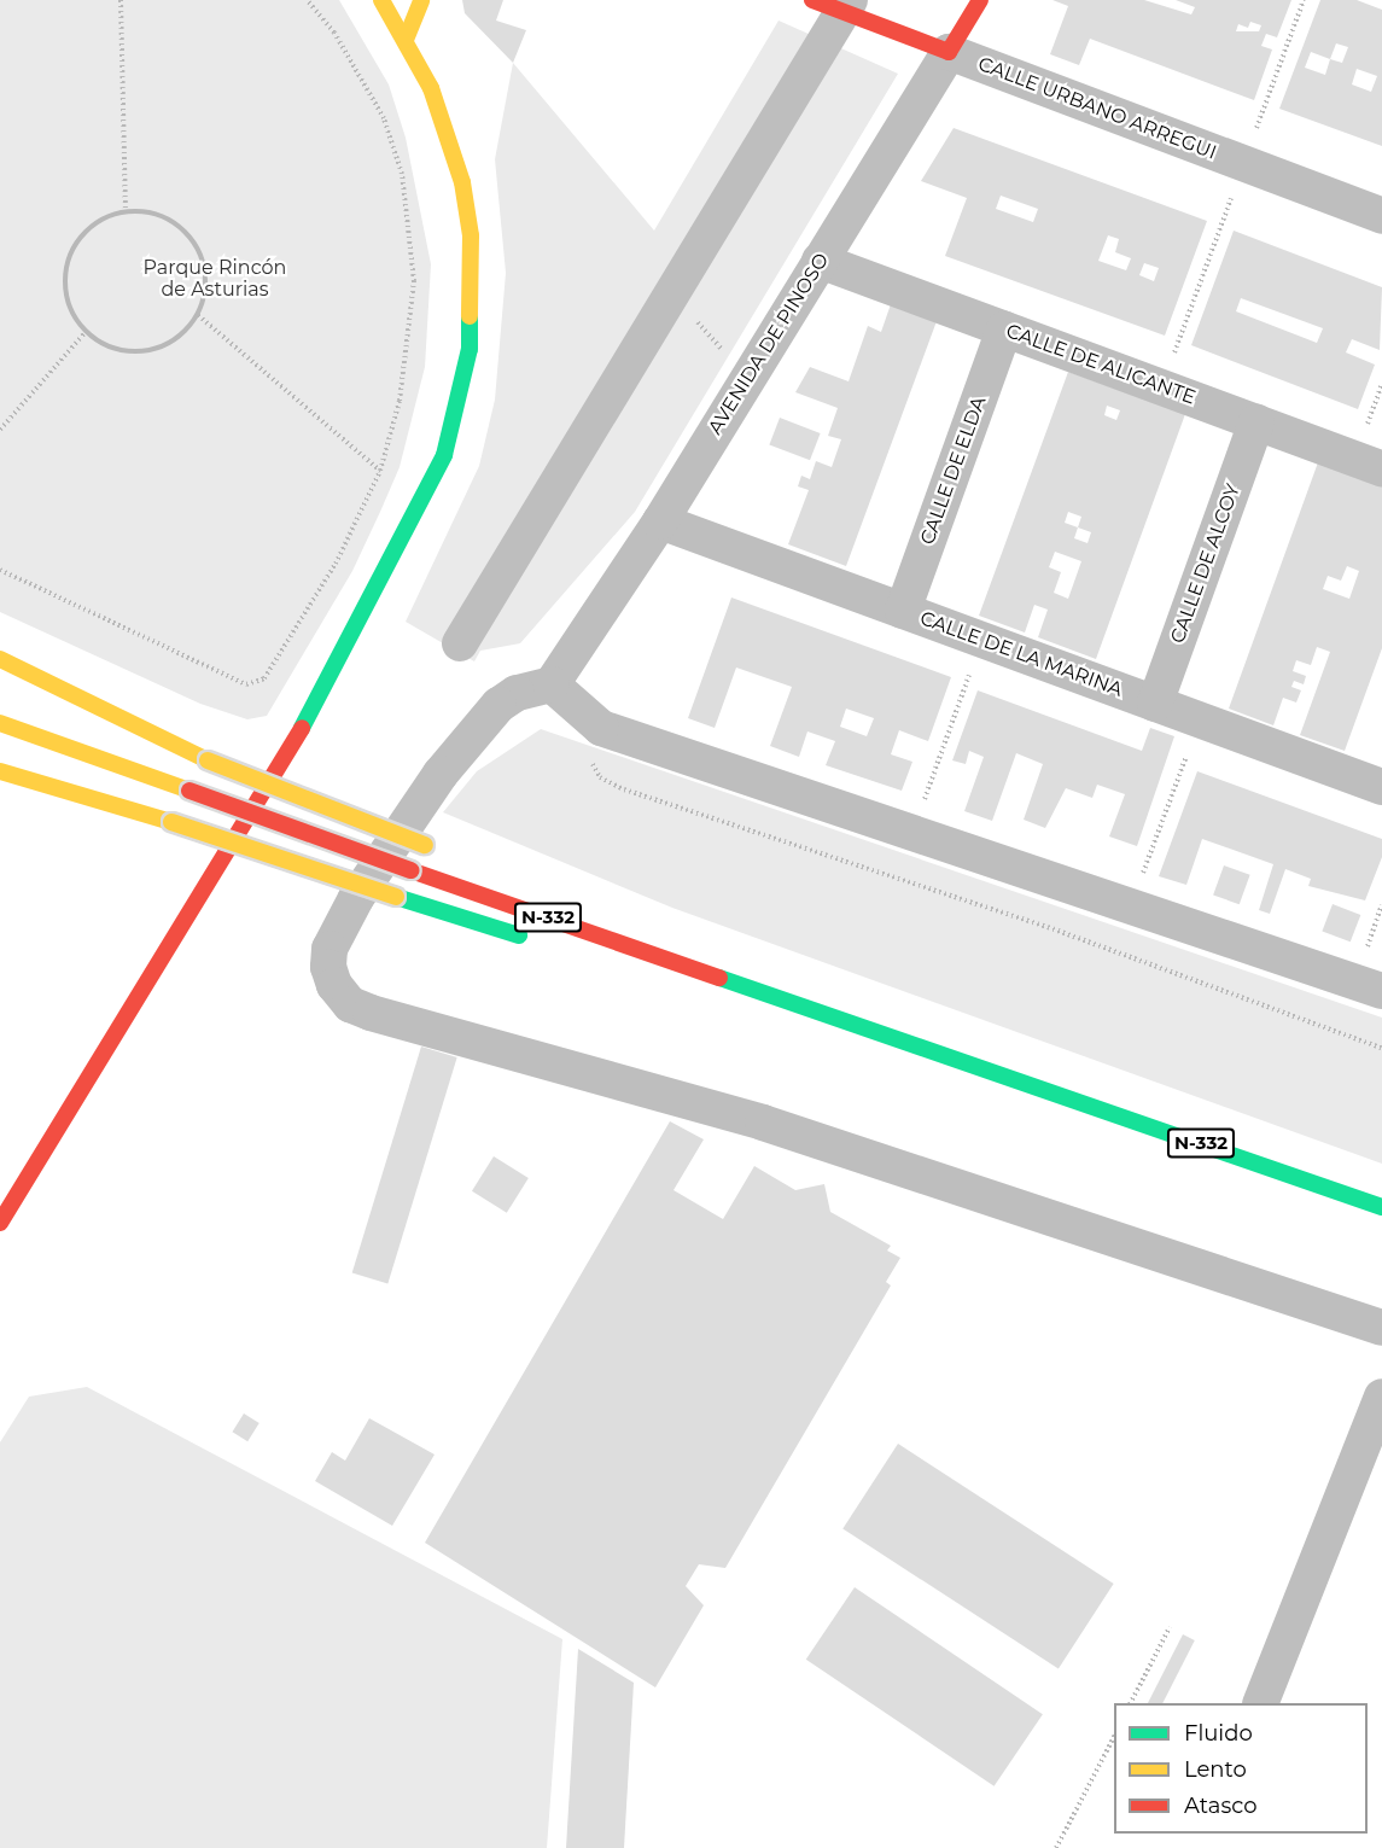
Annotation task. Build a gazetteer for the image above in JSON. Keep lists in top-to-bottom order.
{
  "streets": {
    "main road": ["CALLE URBANO ARREGUI", "AVENIDA DE PINOSO", "N-332"],
    "street": [
      "CALLE DE ALICANTE",
      "CALLE DE ELDA",
      "CALLE DE ALCOY",
      "CALLE DE LA MARINA"
    ]
  },
  "crossings": [
    ["CALLE URBANO ARREGUI", "AVENIDA DE PINOSO"],
    ["AVENIDA DE PINOSO", "CALLE DE ALICANTE"],
    ["AVENIDA DE PINOSO", "CALLE DE LA MARINA"],
    ["CALLE DE ALICANTE", "CALLE DE ELDA"],
    ["CALLE DE ALICANTE", "CALLE DE ALCOY"],
    ["CALLE DE ELDA", "CALLE DE LA MARINA"],
    ["CALLE DE ALCOY", "CALLE DE LA MARINA"]
  ],
  "parks": ["Parque Rincón de Asturias"],
  "legend": ["Fluido", "Lento", "Atasco"]
}
